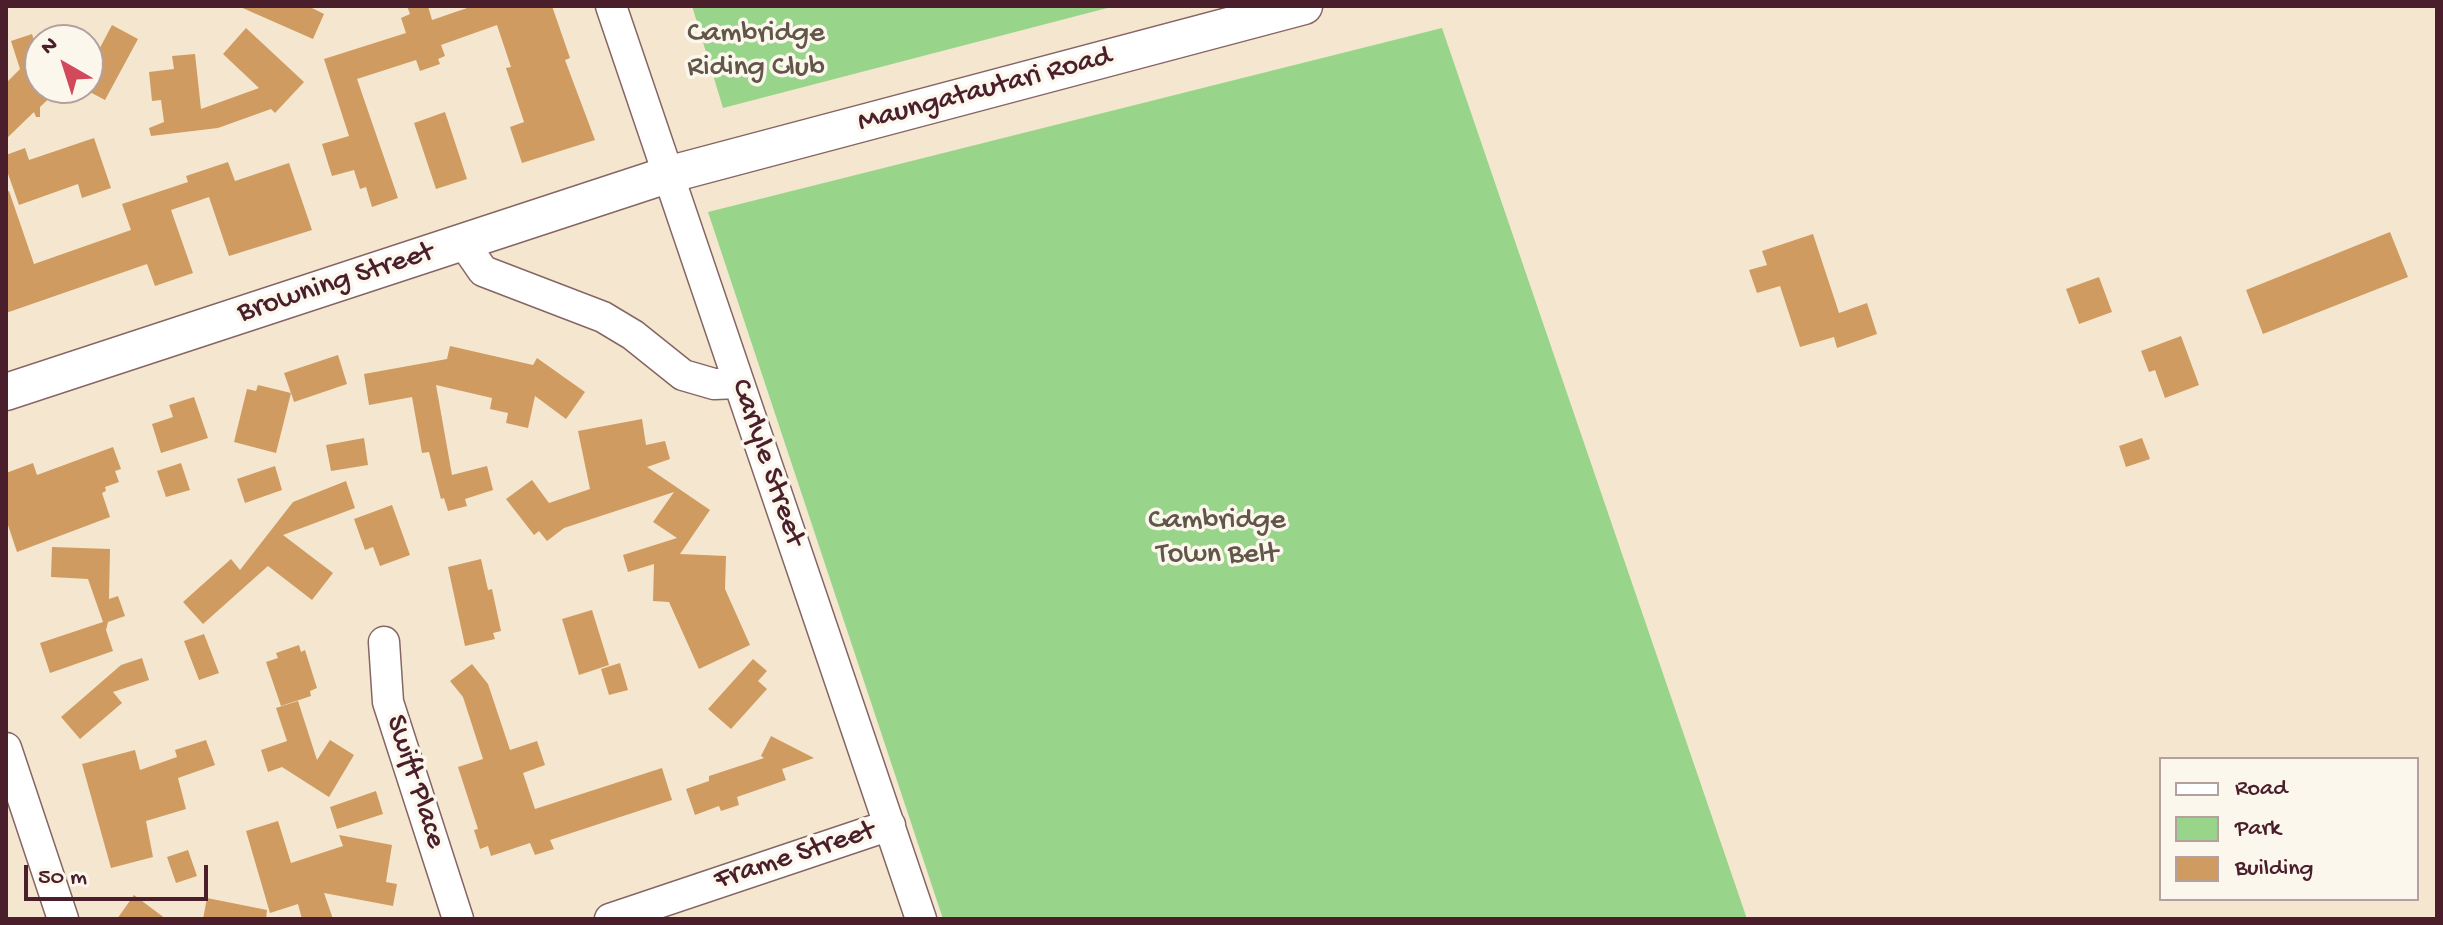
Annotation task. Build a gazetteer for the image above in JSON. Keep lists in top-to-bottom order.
{
  "streets": {
    "street": [
      "Maungatautari Road",
      "Browning Street",
      "Carlyle Street",
      "Swift Place",
      "Frame Street"
    ]
  },
  "crossings": [
    ["Maungatautari Road", "Browning Street"],
    ["Maungatautari Road", "Carlyle Street"],
    ["Browning Street", "Carlyle Street"],
    ["Carlyle Street", "Frame Street"]
  ],
  "parks": ["Cambridge Riding Club", "Cambridge Town Belt"],
  "legend": ["Road", "Park", "Building"],
  "scale_bar": "50 m",
  "north": "top left"
}
